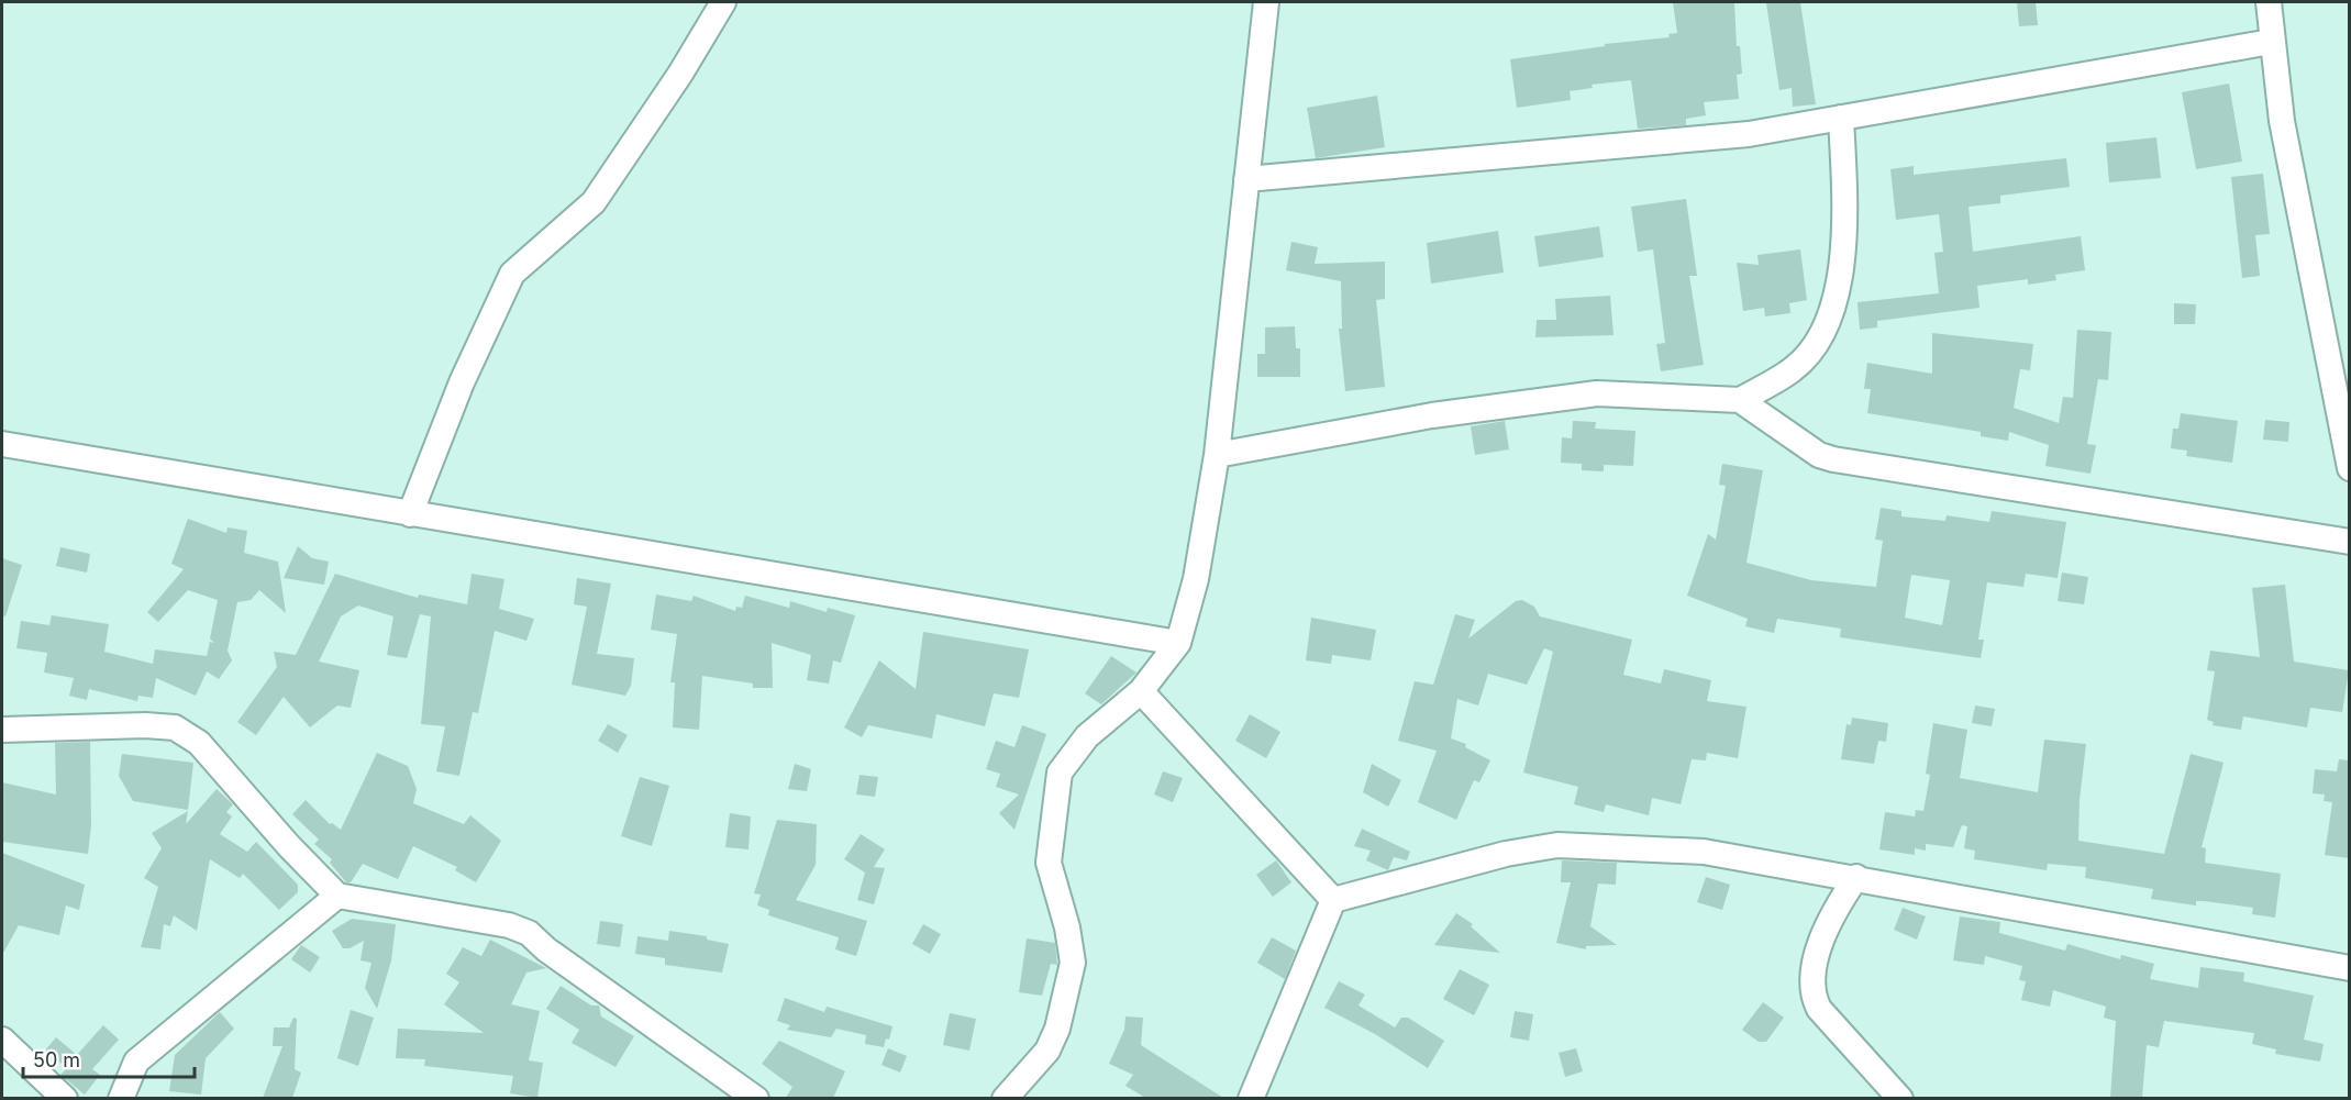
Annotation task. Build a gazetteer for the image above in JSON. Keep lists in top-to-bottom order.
{
  "scale_bar": "50 m"
}
